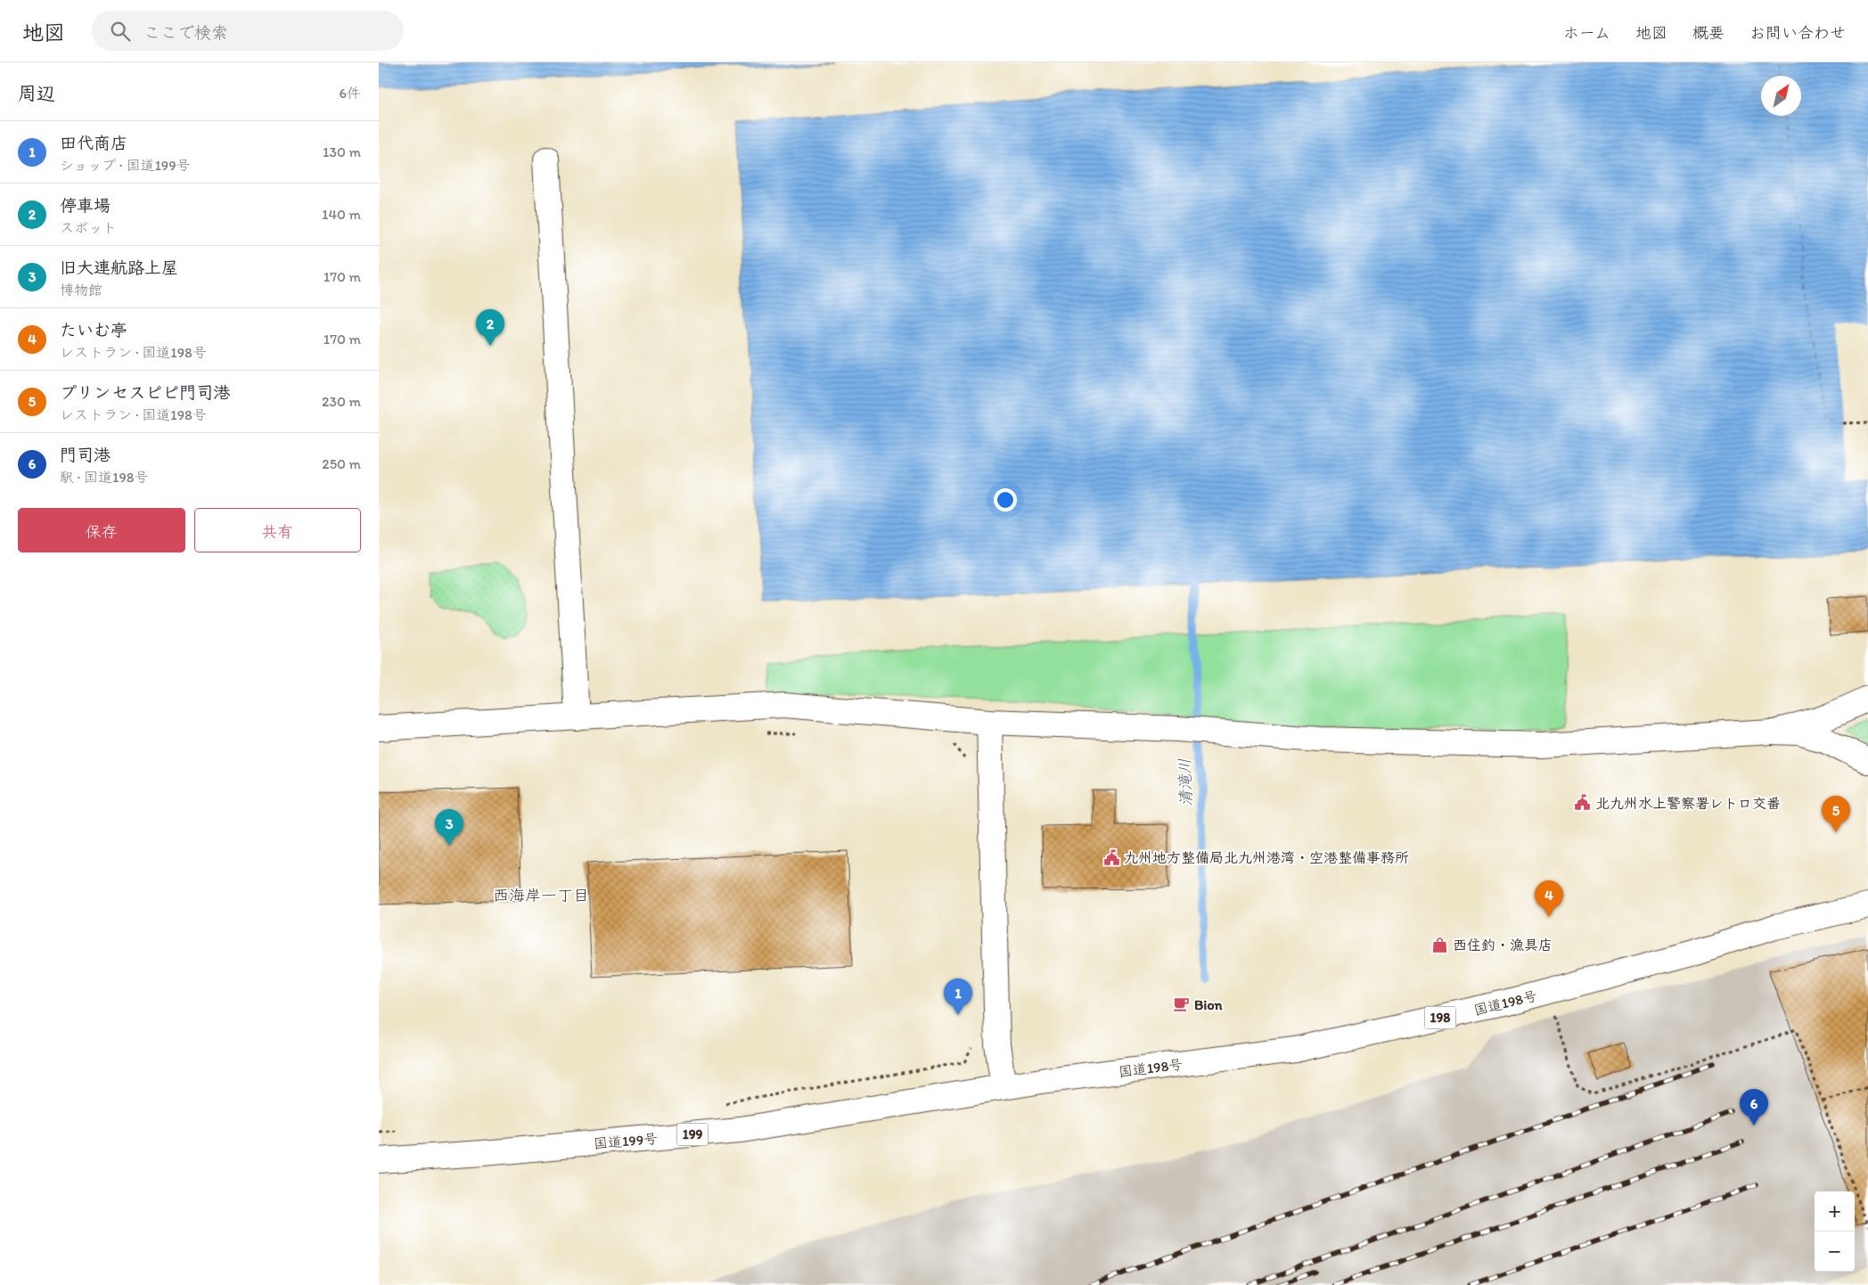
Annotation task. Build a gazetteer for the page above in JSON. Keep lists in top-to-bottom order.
{
  "streets": {
    "main road": [
      "国道198号",
      "198",
      "199",
      "国道199号"
    ]
  },
  "crossings": [
    ["国道198号", "国道199号"]
  ],
  "districts": ["西海岸一丁目"],
  "water": ["清滝川"],
  "places": {
    "public building": ["北九州水上警察署レトロ交番", "九州地方整備局北九州港湾・空港整備事務所"],
    "shop": ["西住釣・漁具店"],
    "cafe": ["Bion"]
  },
  "north": "top right",
  "page": {
    "header": "地図",
    "search": "ここで検索",
    "nav": [
      "ホーム",
      "地図",
      "概要",
      "お問い合わせ"
    ],
    "heading": ["周辺", "6件"],
    "list": [
      {
        "mark": "1",
        "name": "田代商店",
        "note": "ショップ · 国道199号",
        "value": "130 m"
      },
      {
        "mark": "2",
        "name": "停車場",
        "note": "スポット",
        "value": "140 m"
      },
      {
        "mark": "3",
        "name": "旧大連航路上屋",
        "note": "博物館",
        "value": "170 m"
      },
      {
        "mark": "4",
        "name": "たいむ亭",
        "note": "レストラン · 国道198号",
        "value": "170 m"
      },
      {
        "mark": "5",
        "name": "プリンセスピピ門司港",
        "note": "レストラン · 国道198号",
        "value": "230 m"
      },
      {
        "mark": "6",
        "name": "門司港",
        "note": "駅 · 国道198号",
        "value": "250 m"
      }
    ],
    "pins": [
      "2",
      "5",
      "3",
      "4",
      "1",
      "6"
    ],
    "buttons": ["保存", "共有"],
    "map_buttons": ["+", "−"]
  }
}
